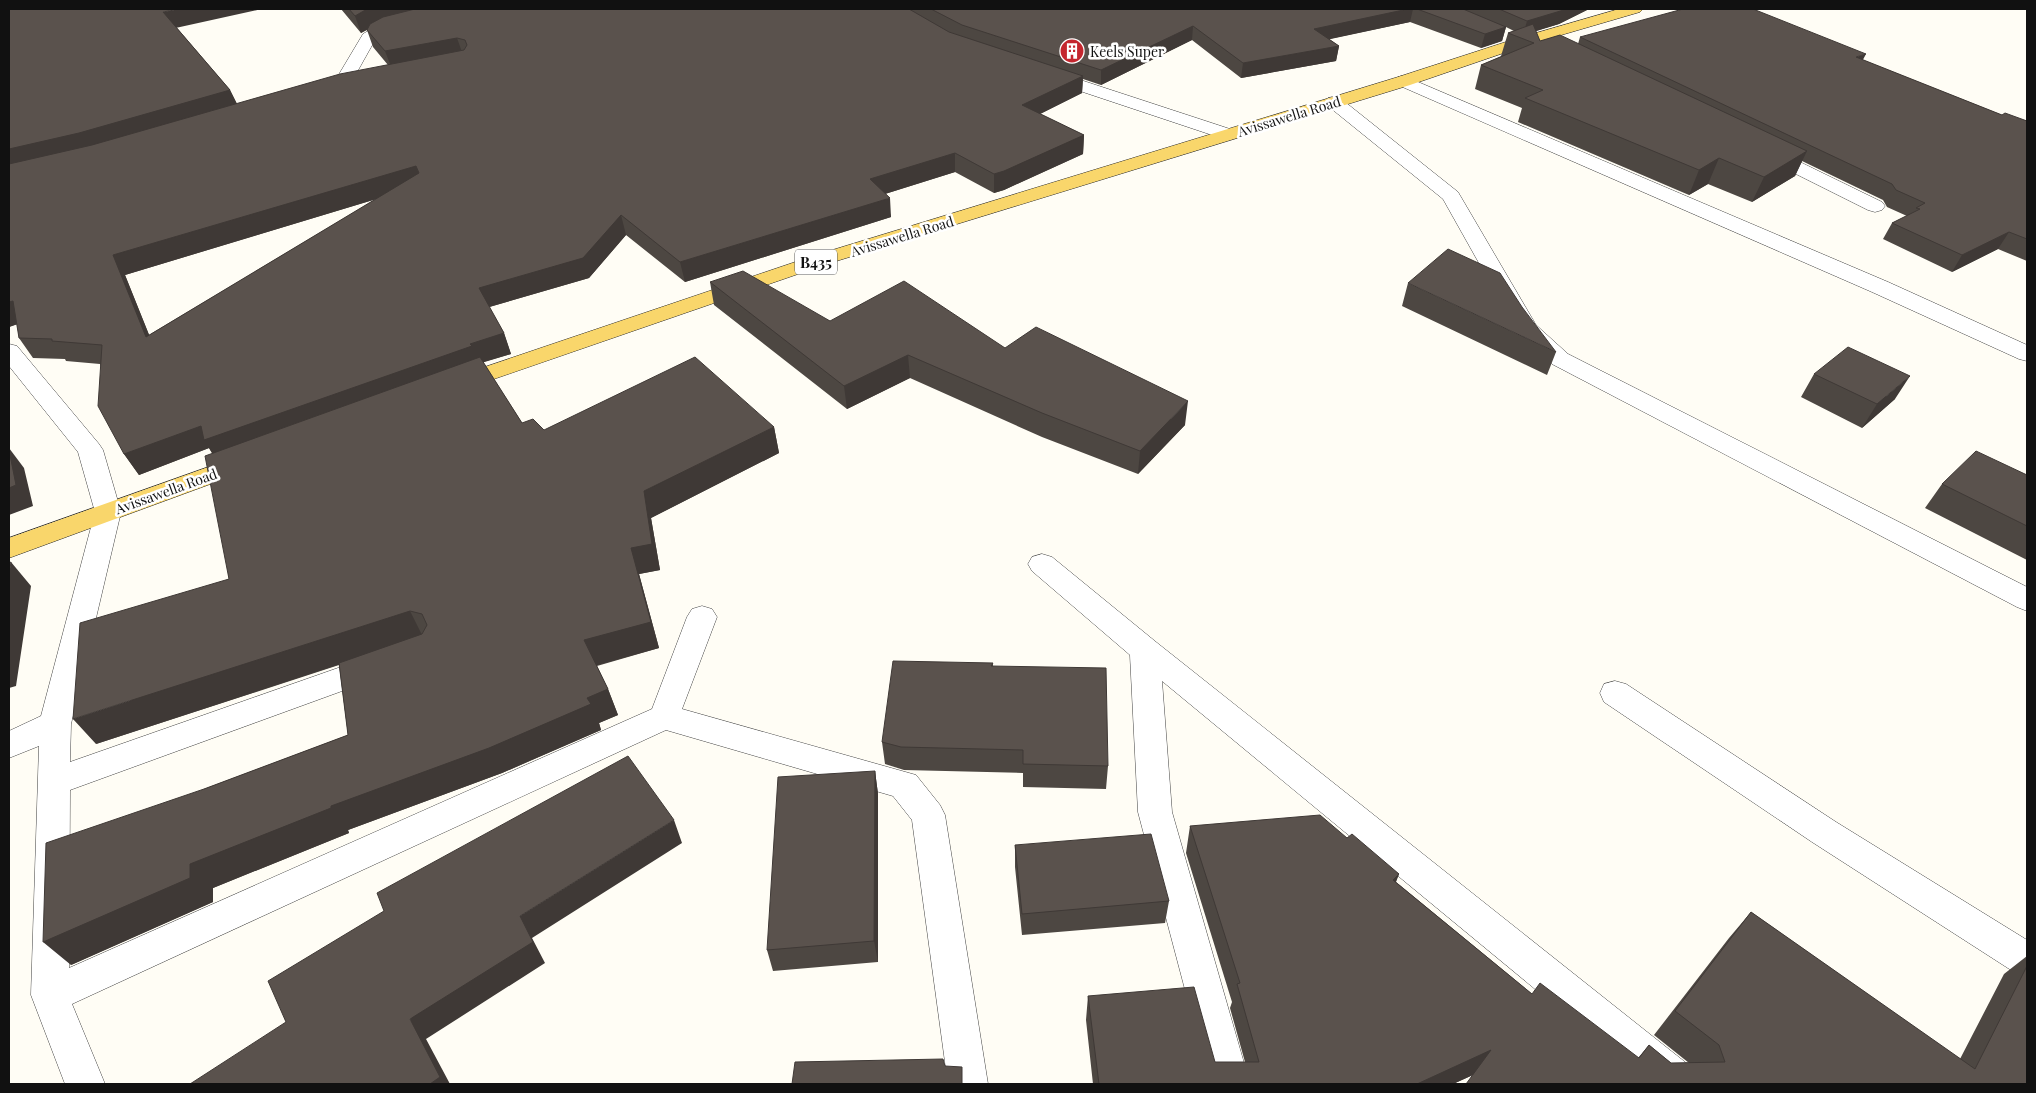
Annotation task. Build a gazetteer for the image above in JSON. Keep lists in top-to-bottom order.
{
  "streets": {
    "main road": ["Avissawella Road", "B435"]
  },
  "places": {
    "building": ["Keels Super"]
  }
}
